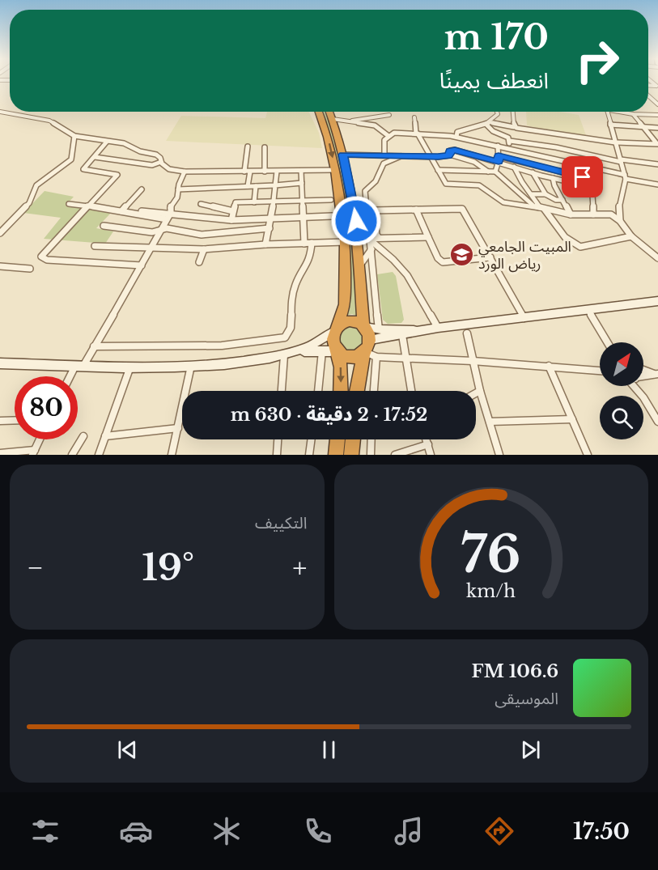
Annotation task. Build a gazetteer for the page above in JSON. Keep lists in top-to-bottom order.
{
  "places": {
    "school or university": ["المبيت الجامعي رياض الورد"]
  },
  "north": "top right",
  "page": {
    "turn": ["170 m", "انعطف يمينًا"],
    "limit": "80",
    "trip": "17:52 · 2 دقيقة · 630 m",
    "tile": "التكييف",
    "heat": ["−", "19°", "+"],
    "song": ["106.6 FM", "الموسيقى"],
    "tabs": "17:50",
    "gauge": ["76", "km/h"]
  }
}
